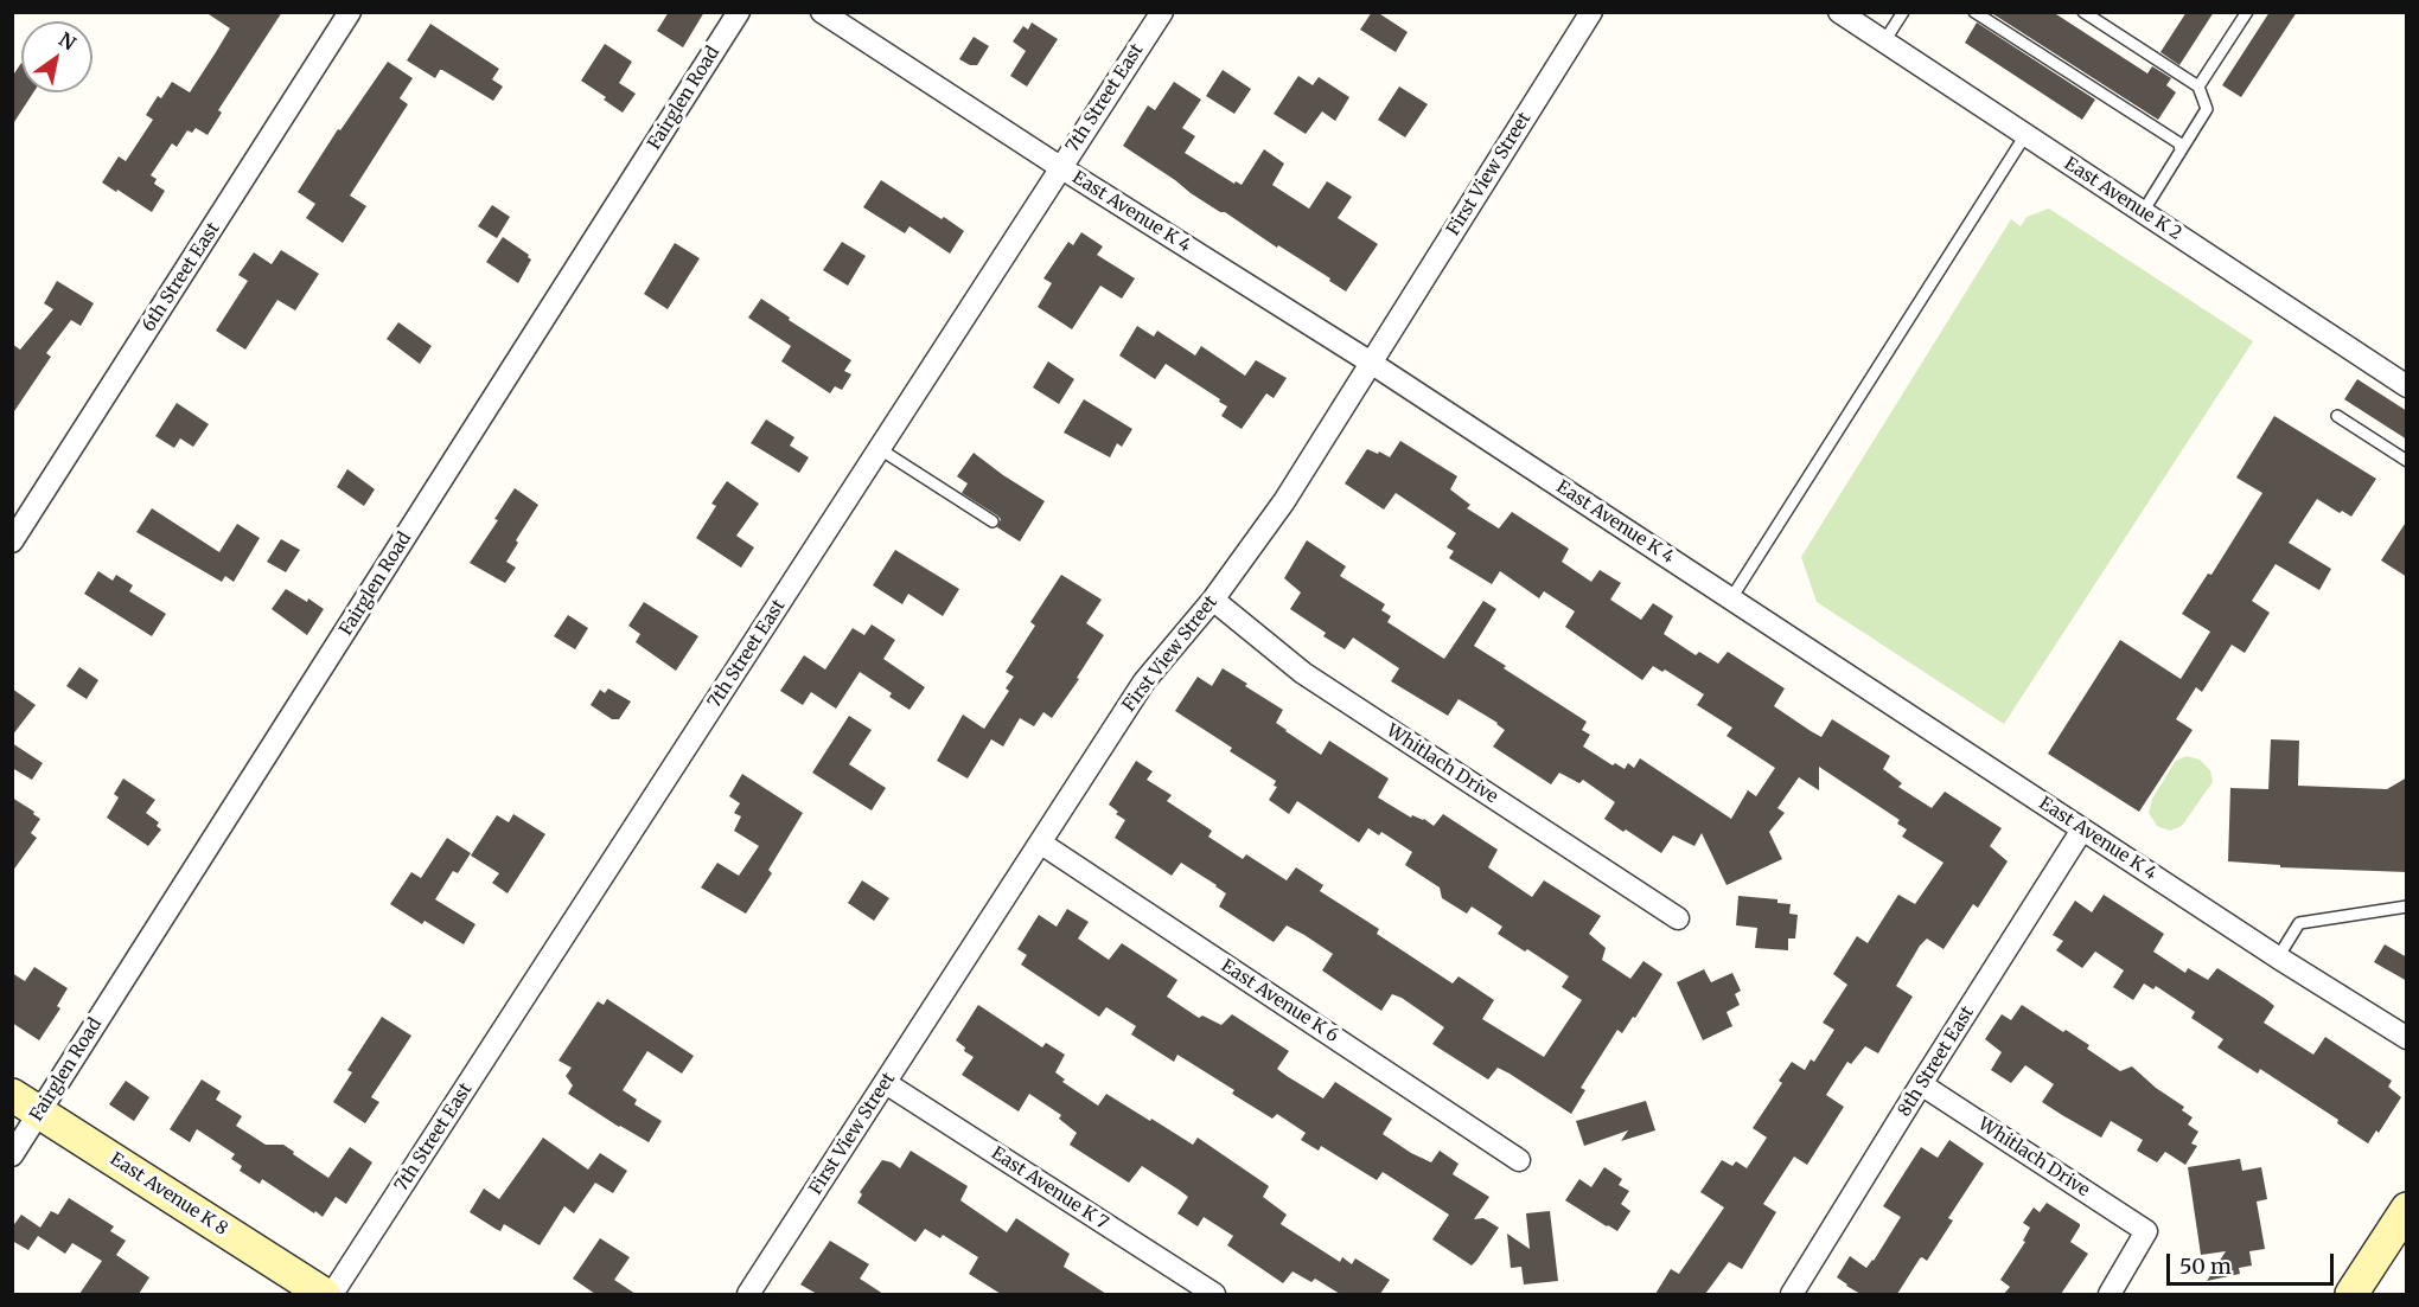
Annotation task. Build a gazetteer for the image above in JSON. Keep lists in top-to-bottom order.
{
  "streets": {
    "street": [
      "Fairglen Road",
      "7th Street East",
      "First View Street",
      "East Avenue K 2",
      "East Avenue K 4",
      "6th Street East",
      "Whitlach Drive",
      "East Avenue K 6",
      "8th Street East",
      "East Avenue K 7",
      "East Avenue K 8"
    ]
  },
  "crossings": [
    ["Fairglen Road", "East Avenue K 8"],
    ["7th Street East", "East Avenue K 4"],
    ["First View Street", "East Avenue K 4"],
    ["First View Street", "Whitlach Drive"],
    ["First View Street", "East Avenue K 6"],
    ["First View Street", "East Avenue K 7"],
    ["East Avenue K 4", "8th Street East"],
    ["Whitlach Drive", "8th Street East"]
  ],
  "scale_bar": "50 m",
  "north": "top right"
}
